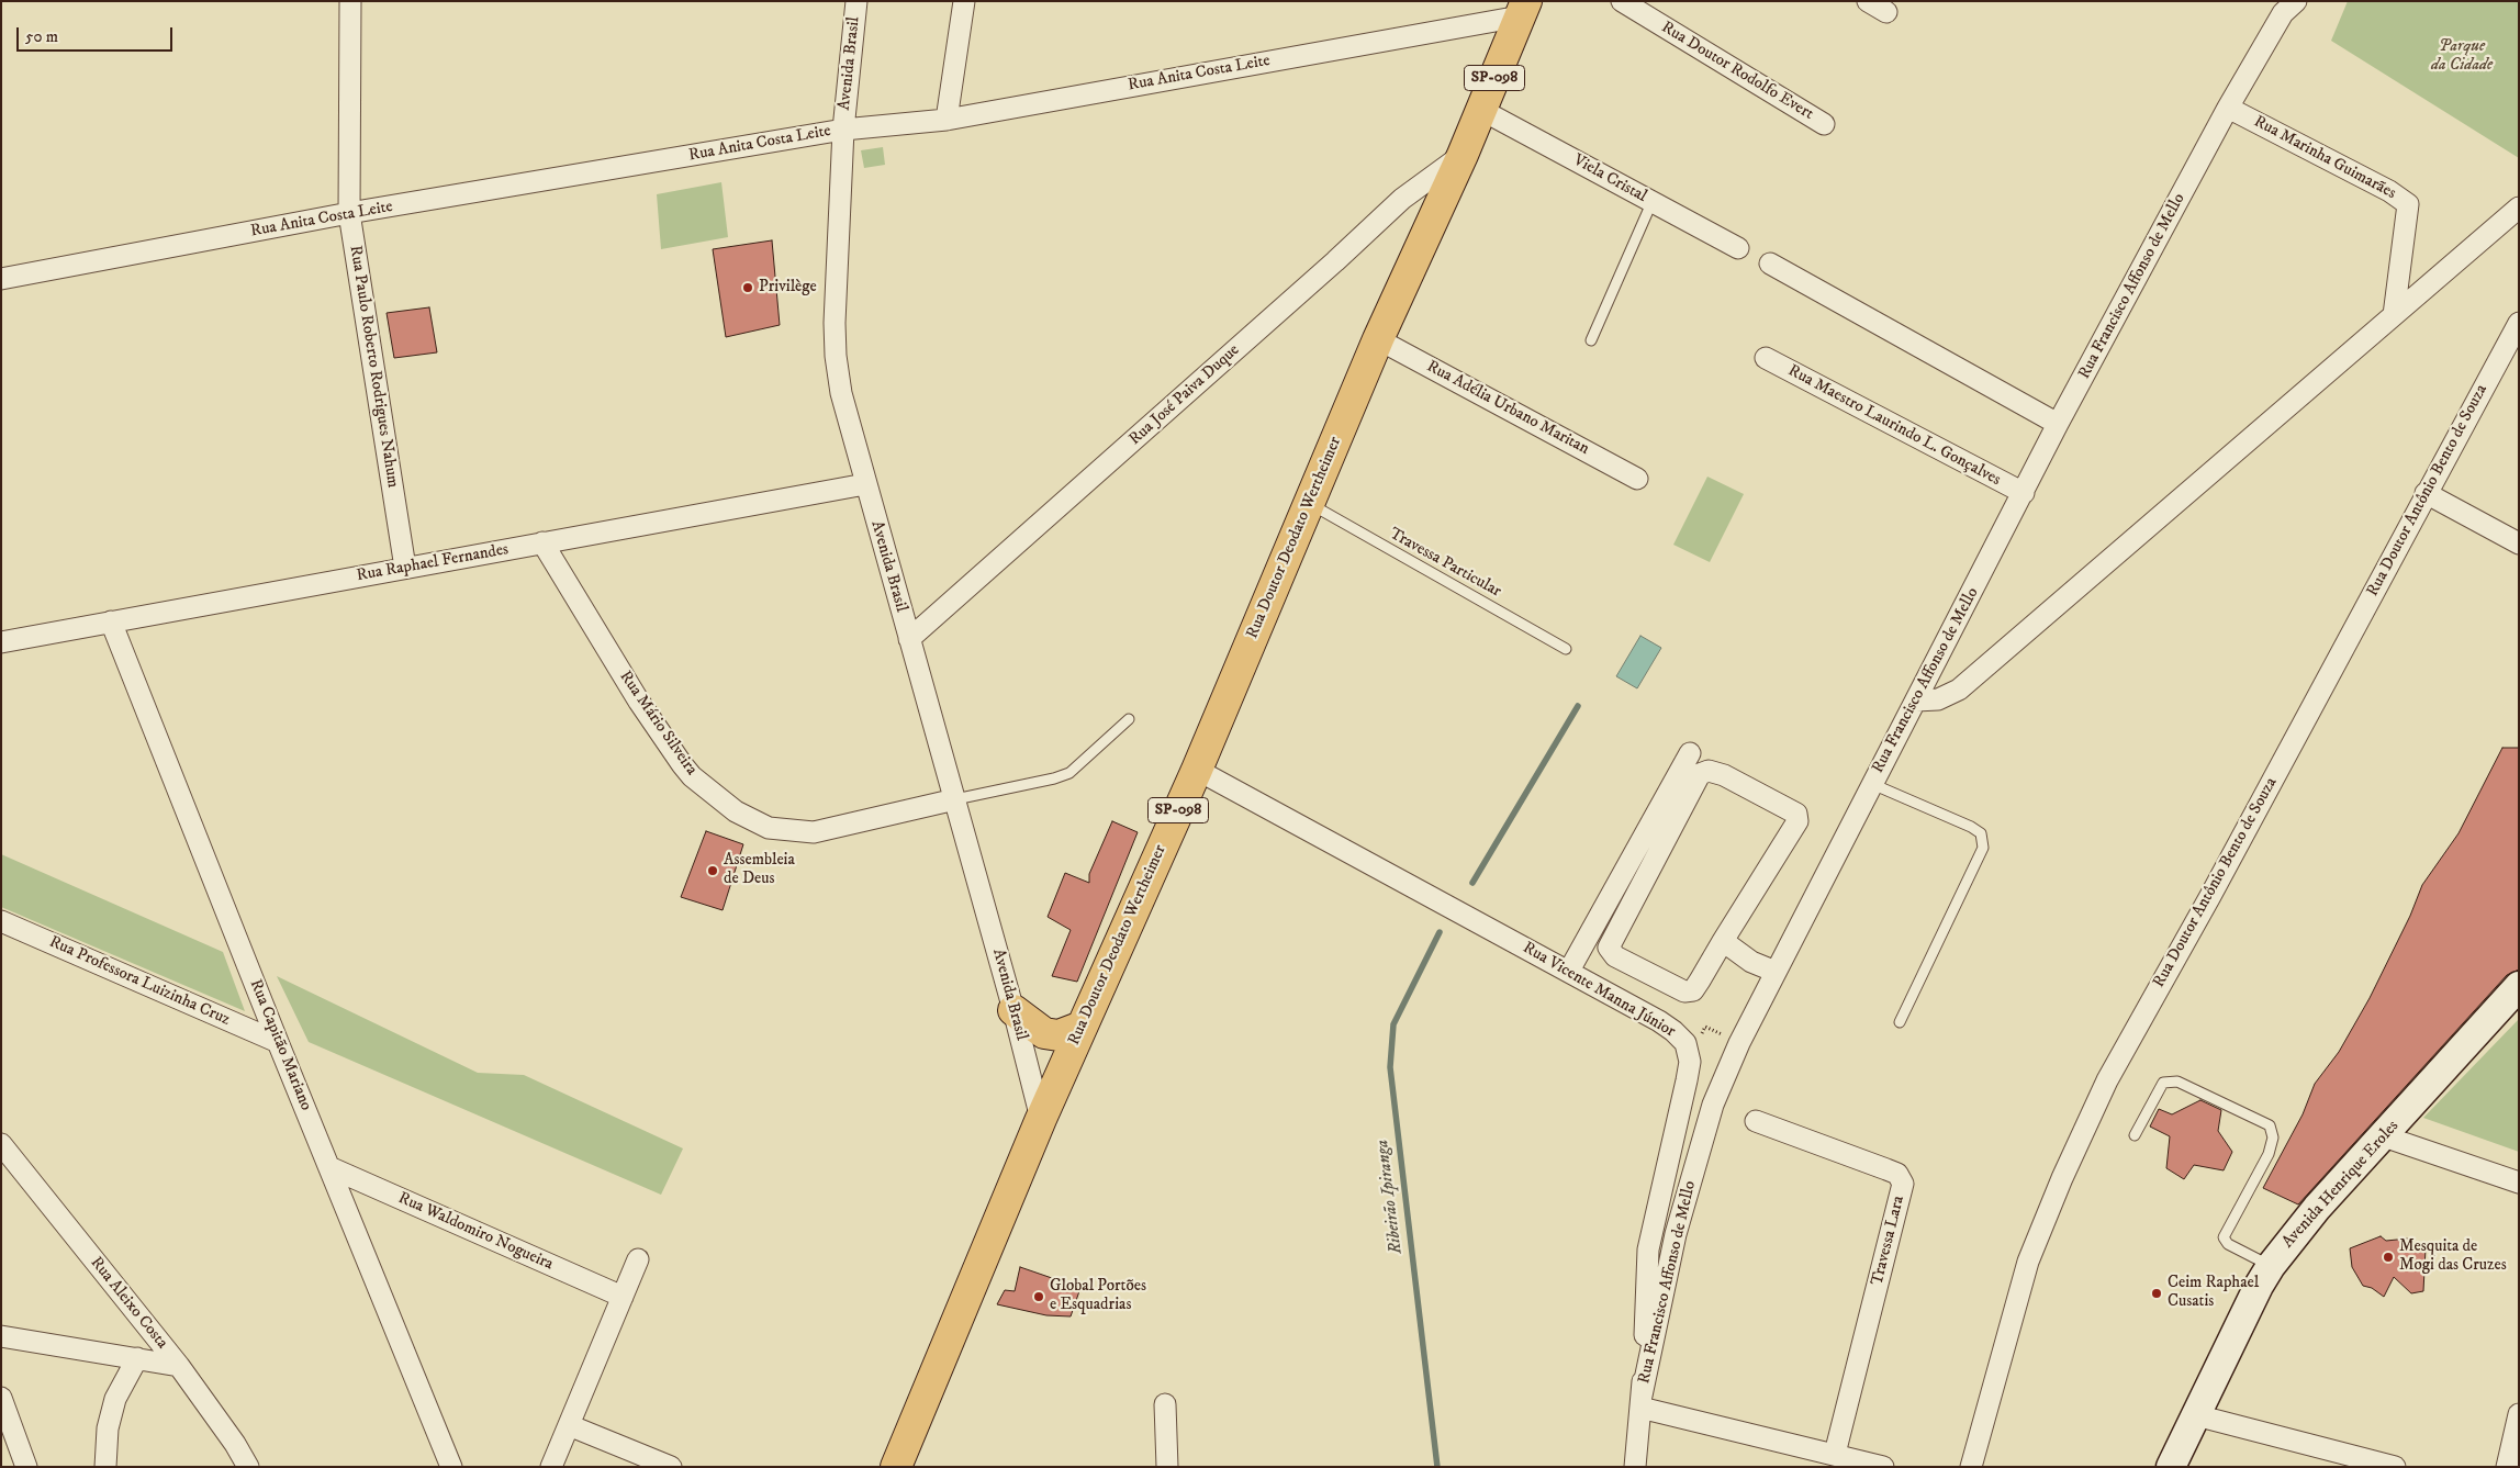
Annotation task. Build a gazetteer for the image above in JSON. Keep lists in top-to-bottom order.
{
  "streets": {
    "main road": ["SP-098", "Rua Doutor Deodato Wertheimer", "Avenida Henrique Eroles"],
    "street": [
      "Avenida Brasil",
      "Rua Doutor Rodolfo Evert",
      "Rua Anita Costa Leite",
      "Rua Marinha Guimarães",
      "Viela Cristal",
      "Rua Francisco Affonso de Mello",
      "Rua Paulo Roberto Rodrigues Nahum",
      "Rua José Paiva Duque",
      "Rua Adélia Urbano Maritan",
      "Rua Maestro Laurindo L. Gonçalves",
      "Rua Doutor Antônio Bento de Souza",
      "Rua Raphael Fernandes",
      "Rua Mário Silveira",
      "Rua Professora Luizinha Cruz",
      "Rua Vicente Manna Júnior",
      "Rua Capitão Mariano",
      "Rua Waldomiro Nogueira",
      "Travessa Lara",
      "Rua Aleixo Costa"
    ],
    "lane": ["Travessa Particular"]
  },
  "crossings": [
    ["Avenida Brasil", "Rua Anita Costa Leite"],
    ["Avenida Brasil", "Rua José Paiva Duque"],
    ["Avenida Brasil", "Rua Doutor Deodato Wertheimer"],
    ["Avenida Brasil", "Rua Raphael Fernandes"],
    ["Avenida Brasil", "Rua Mário Silveira"],
    ["Rua Anita Costa Leite", "SP-098"],
    ["Rua Anita Costa Leite", "Rua Paulo Roberto Rodrigues Nahum"],
    ["SP-098", "Viela Cristal"],
    ["SP-098", "Rua José Paiva Duque"],
    ["SP-098", "Rua Doutor Deodato Wertheimer"],
    ["Rua Marinha Guimarães", "Rua Francisco Affonso de Mello"],
    ["Rua Francisco Affonso de Mello", "Rua Maestro Laurindo L. Gonçalves"],
    ["Rua Paulo Roberto Rodrigues Nahum", "Rua Raphael Fernandes"],
    ["Rua José Paiva Duque", "Rua Doutor Deodato Wertheimer"],
    ["Rua Adélia Urbano Maritan", "Rua Doutor Deodato Wertheimer"],
    ["Rua Doutor Deodato Wertheimer", "Travessa Particular"],
    ["Rua Doutor Deodato Wertheimer", "Rua Vicente Manna Júnior"],
    ["Rua Raphael Fernandes", "Rua Mário Silveira"],
    ["Rua Raphael Fernandes", "Rua Capitão Mariano"],
    ["Rua Professora Luizinha Cruz", "Rua Capitão Mariano"],
    ["Rua Capitão Mariano", "Rua Waldomiro Nogueira"]
  ],
  "water": ["Ribeirão Ipiranga"],
  "parks": ["Parque da Cidade"],
  "places": [
    "Privilège",
    "Assembleia de Deus",
    "Mesquita de Mogi das Cruzes",
    "Ceim Raphael Cusatis",
    "Global Portões e Esquadrias"
  ],
  "scale_bar": "50 m"
}
